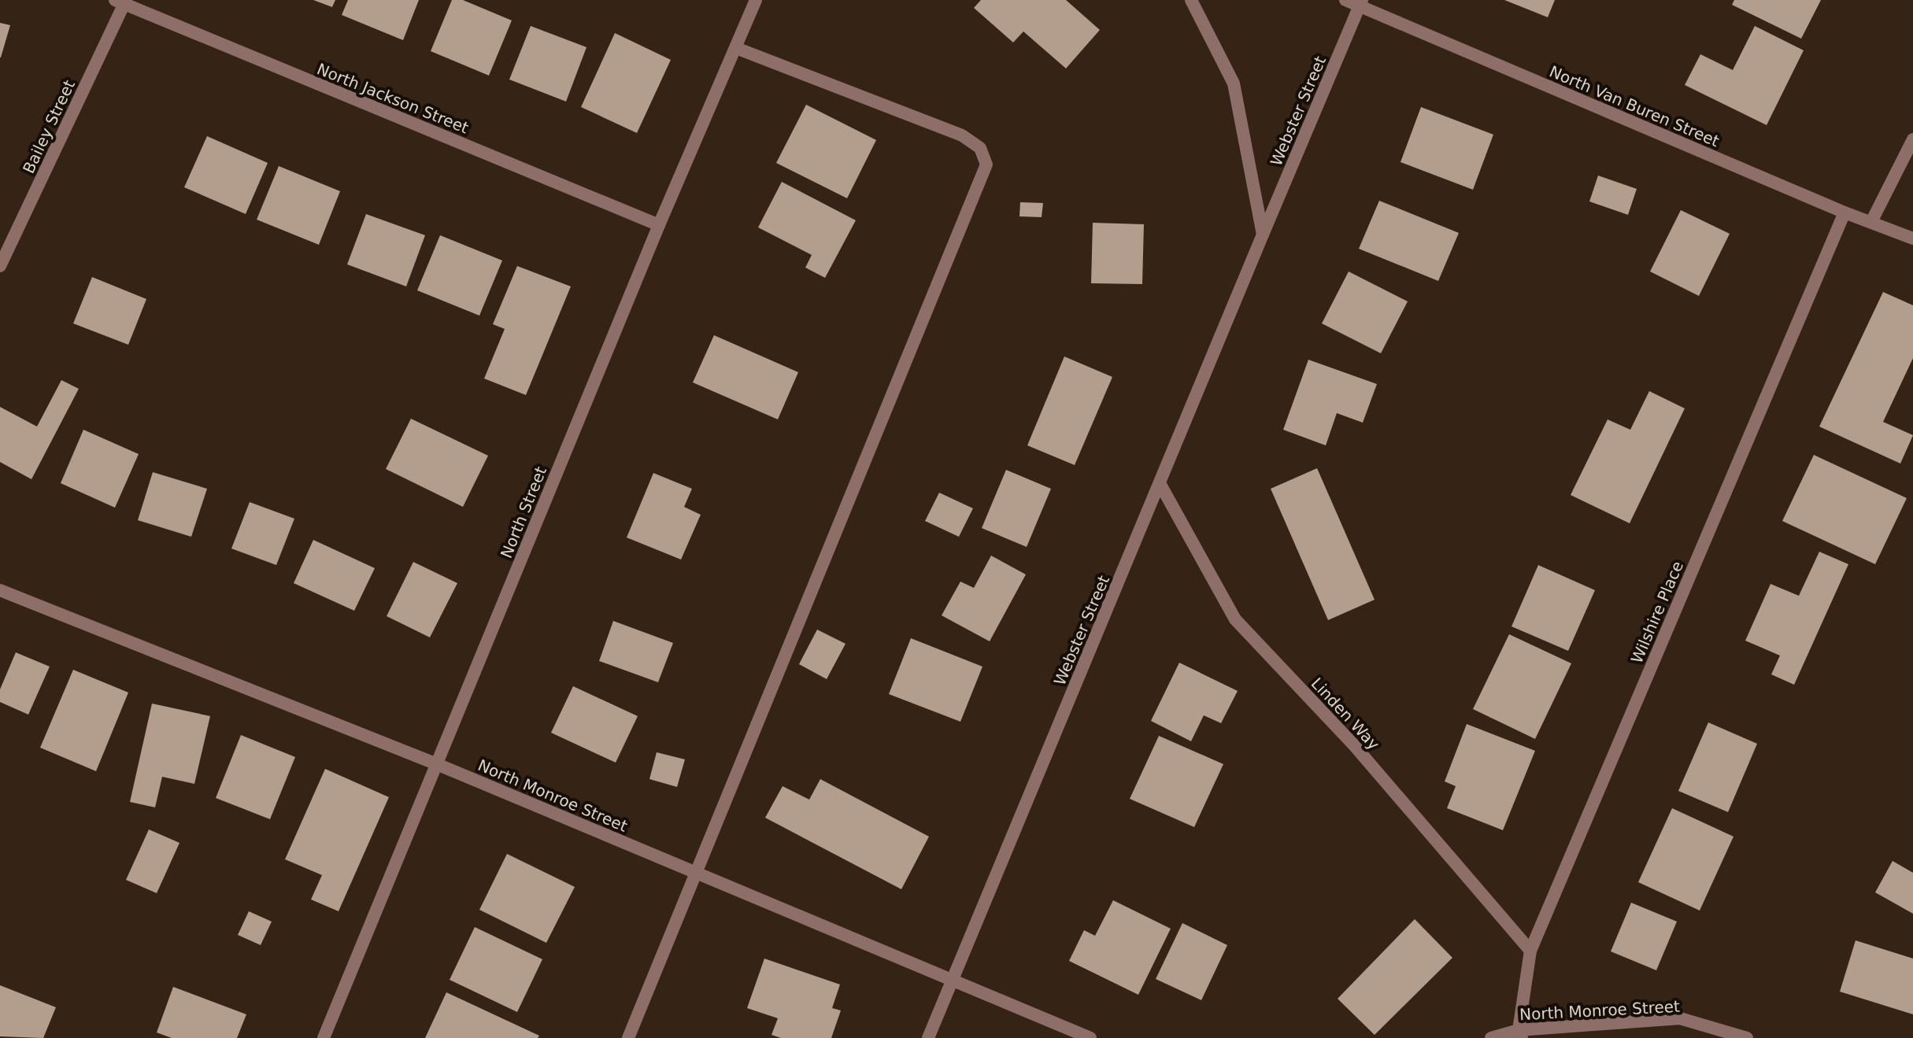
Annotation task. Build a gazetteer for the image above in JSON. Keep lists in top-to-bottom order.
{
  "streets": {
    "street": [
      "North Jackson Street",
      "North Van Buren Street",
      "Webster Street",
      "Bailey Street",
      "North Street",
      "Wilshire Place",
      "Linden Way",
      "North Monroe Street"
    ]
  },
  "crossings": [
    ["North Jackson Street", "Bailey Street"],
    ["North Jackson Street", "North Street"],
    ["North Van Buren Street", "Webster Street"],
    ["North Van Buren Street", "Wilshire Place"],
    ["Webster Street", "Linden Way"],
    ["Webster Street", "North Monroe Street"],
    ["North Street", "North Monroe Street"],
    ["Wilshire Place", "Linden Way"],
    ["Wilshire Place", "North Monroe Street"]
  ]
}
